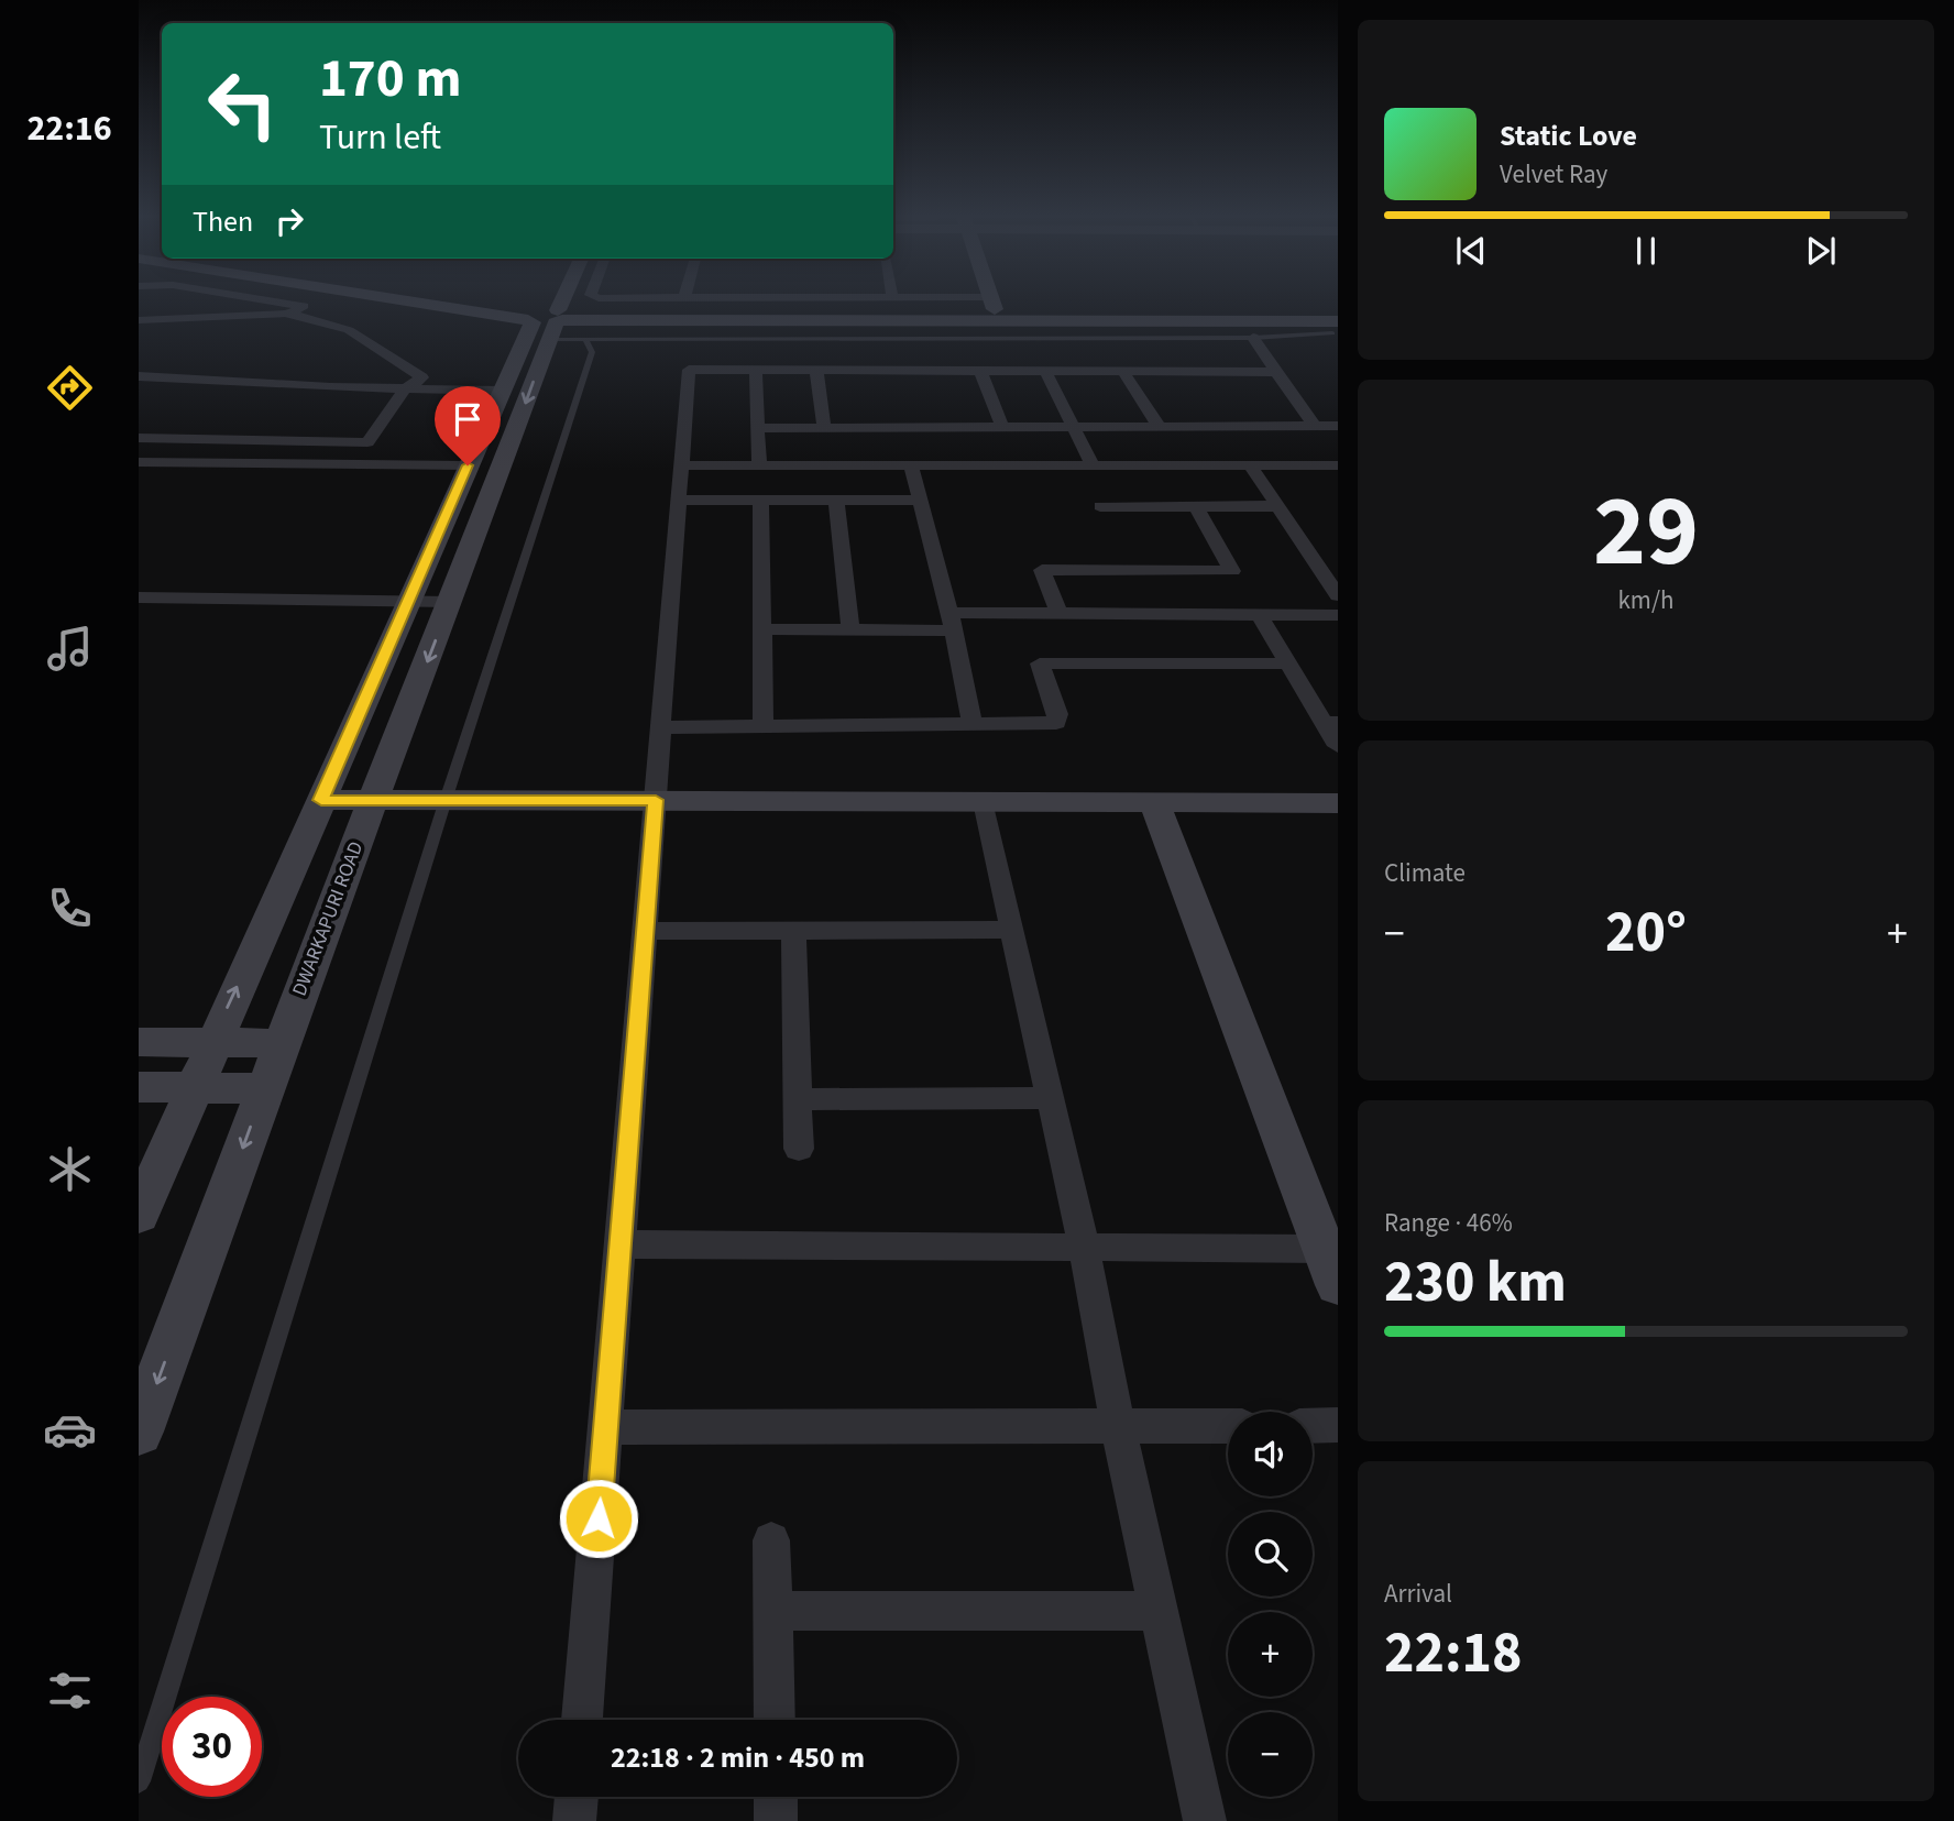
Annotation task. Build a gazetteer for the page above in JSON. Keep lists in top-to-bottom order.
{
  "streets": {
    "street": ["DWARKAPURI ROAD"]
  },
  "page": {
    "tabs": "22:16",
    "turn": ["170 m", "Turn left"],
    "song": ["Static Love", "Velvet Ray"],
    "then": "Then",
    "tile": [
      ["29", "km/h"],
      "Climate",
      ["Range · 46%", "230 km"],
      ["Arrival", "22:18"]
    ],
    "heat": ["−", "20°", "+"],
    "map_buttons": ["+", "−"],
    "limit": "30",
    "trip": "22:18 · 2 min · 450 m"
  }
}
